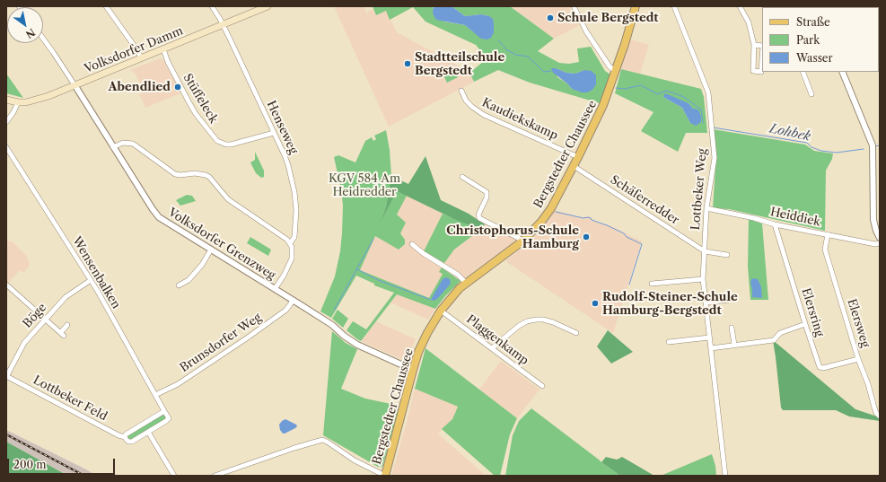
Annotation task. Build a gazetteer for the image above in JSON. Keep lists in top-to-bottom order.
{
  "streets": {
    "main road": ["Volksdorfer Damm", "Bergstedter Chaussee"],
    "street": [
      "Stüffeleck",
      "Kaudiekskamp",
      "Henseweg",
      "Lottbeker Weg",
      "Schäferredder",
      "Heiddiek",
      "Volksdorfer Grenzweg",
      "Wensenbalken",
      "Elersring",
      "Böge",
      "Elersweg",
      "Plaggenkamp",
      "Brunsdorfer Weg",
      "Lottbeker Feld"
    ]
  },
  "crossings": [
    ["Volksdorfer Damm", "Stüffeleck"],
    ["Volksdorfer Damm", "Henseweg"],
    ["Volksdorfer Damm", "Volksdorfer Grenzweg"],
    ["Stüffeleck", "Henseweg"],
    ["Kaudiekskamp", "Bergstedter Chaussee"],
    ["Bergstedter Chaussee", "Schäferredder"],
    ["Bergstedter Chaussee", "Volksdorfer Grenzweg"],
    ["Bergstedter Chaussee", "Plaggenkamp"],
    ["Lottbeker Weg", "Schäferredder"],
    ["Lottbeker Weg", "Heiddiek"],
    ["Heiddiek", "Elersring"],
    ["Heiddiek", "Elersweg"],
    ["Volksdorfer Grenzweg", "Brunsdorfer Weg"],
    ["Wensenbalken", "Böge"],
    ["Wensenbalken", "Brunsdorfer Weg"],
    ["Elersring", "Elersweg"],
    ["Böge", "Lottbeker Feld"]
  ],
  "water": ["Lohbek"],
  "parks": ["KGV 584 Am Heidredder"],
  "places": [
    "Schule Bergstedt",
    "Stadtteilschule Bergstedt",
    "Abendlied",
    "Christophorus-Schule Hamburg",
    "Rudolf-Steiner-Schule Hamburg-Bergstedt"
  ],
  "legend": ["Straße", "Park", "Wasser"],
  "scale_bar": "200 m",
  "north": "bottom right"
}
